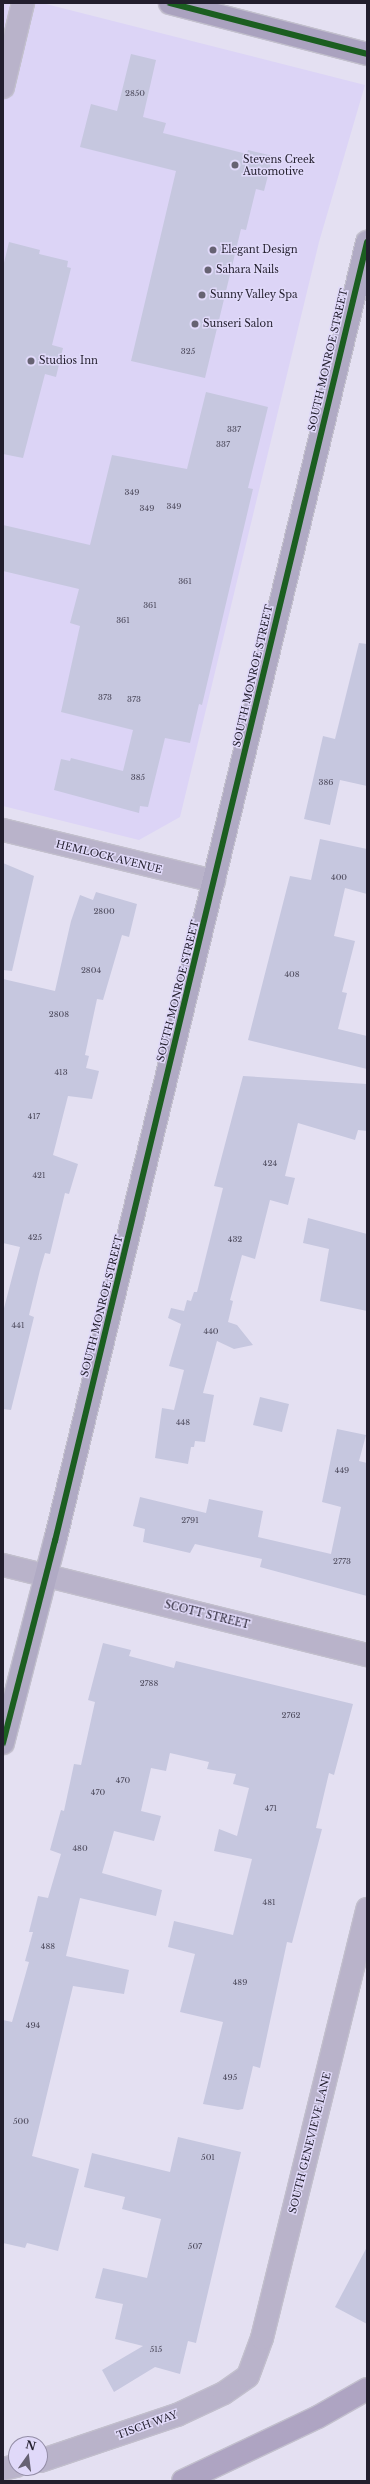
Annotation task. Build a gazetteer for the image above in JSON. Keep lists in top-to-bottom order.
{
  "streets": {
    "main road": ["SOUTH MONROE STREET"],
    "street": [
      "HEMLOCK AVENUE",
      "SCOTT STREET",
      "SOUTH GENEVIEVE LANE",
      "TISCH WAY"
    ]
  },
  "crossings": [
    ["SOUTH MONROE STREET", "HEMLOCK AVENUE"],
    ["SOUTH MONROE STREET", "SCOTT STREET"],
    ["SOUTH GENEVIEVE LANE", "TISCH WAY"]
  ],
  "places": [
    "Stevens Creek Automotive",
    "Elegant Design",
    "Sahara Nails",
    "Sunny Valley Spa",
    "Sunseri Salon",
    "Studios Inn"
  ],
  "house_numbers": [
    "2850",
    "325",
    "337",
    "337",
    "349",
    "349",
    "349",
    "361",
    "361",
    "361",
    "373",
    "373",
    "385",
    "386",
    "400",
    "2800",
    "2804",
    "408",
    "2808",
    "413",
    "417",
    "424",
    "421",
    "425",
    "432",
    "441",
    "440",
    "448",
    "449",
    "2791",
    "2773",
    "2788",
    "2762",
    "470",
    "470",
    "471",
    "480",
    "481",
    "488",
    "489",
    "494",
    "495",
    "500",
    "501",
    "507",
    "515"
  ],
  "north": "top"
}
